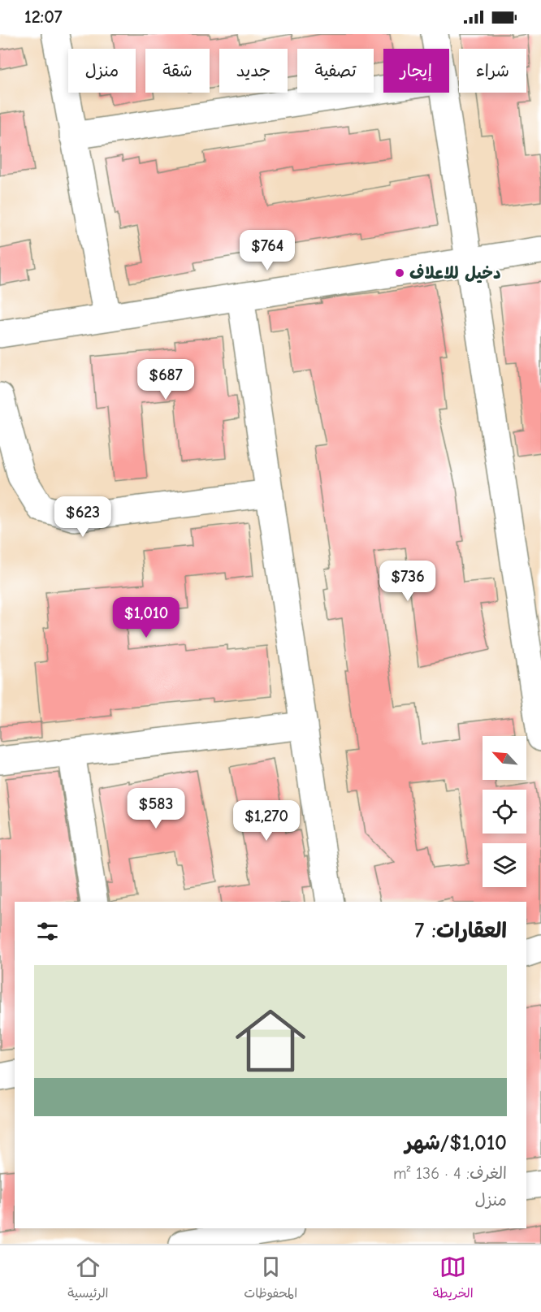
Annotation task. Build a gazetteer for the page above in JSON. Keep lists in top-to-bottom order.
{
  "places": ["دخيل للاعلاف"],
  "north": "top left",
  "page": {
    "status": "12:07",
    "chip": [
      "شراء",
      "إيجار",
      "تصفية",
      "جديد",
      "شقة",
      "منزل"
    ],
    "price": [
      "$764",
      "$687",
      "$623",
      "$736",
      "$1,010",
      "$583",
      "$1,270"
    ],
    "heading": "العقارات: 7",
    "list": [
      {
        "name": "$1,010/شهر",
        "note": "الغرف: 4 · 136 m² · منزل"
      }
    ],
    "tabs": ["الخريطة", "المحفوظات", "الرئيسية"]
  }
}
